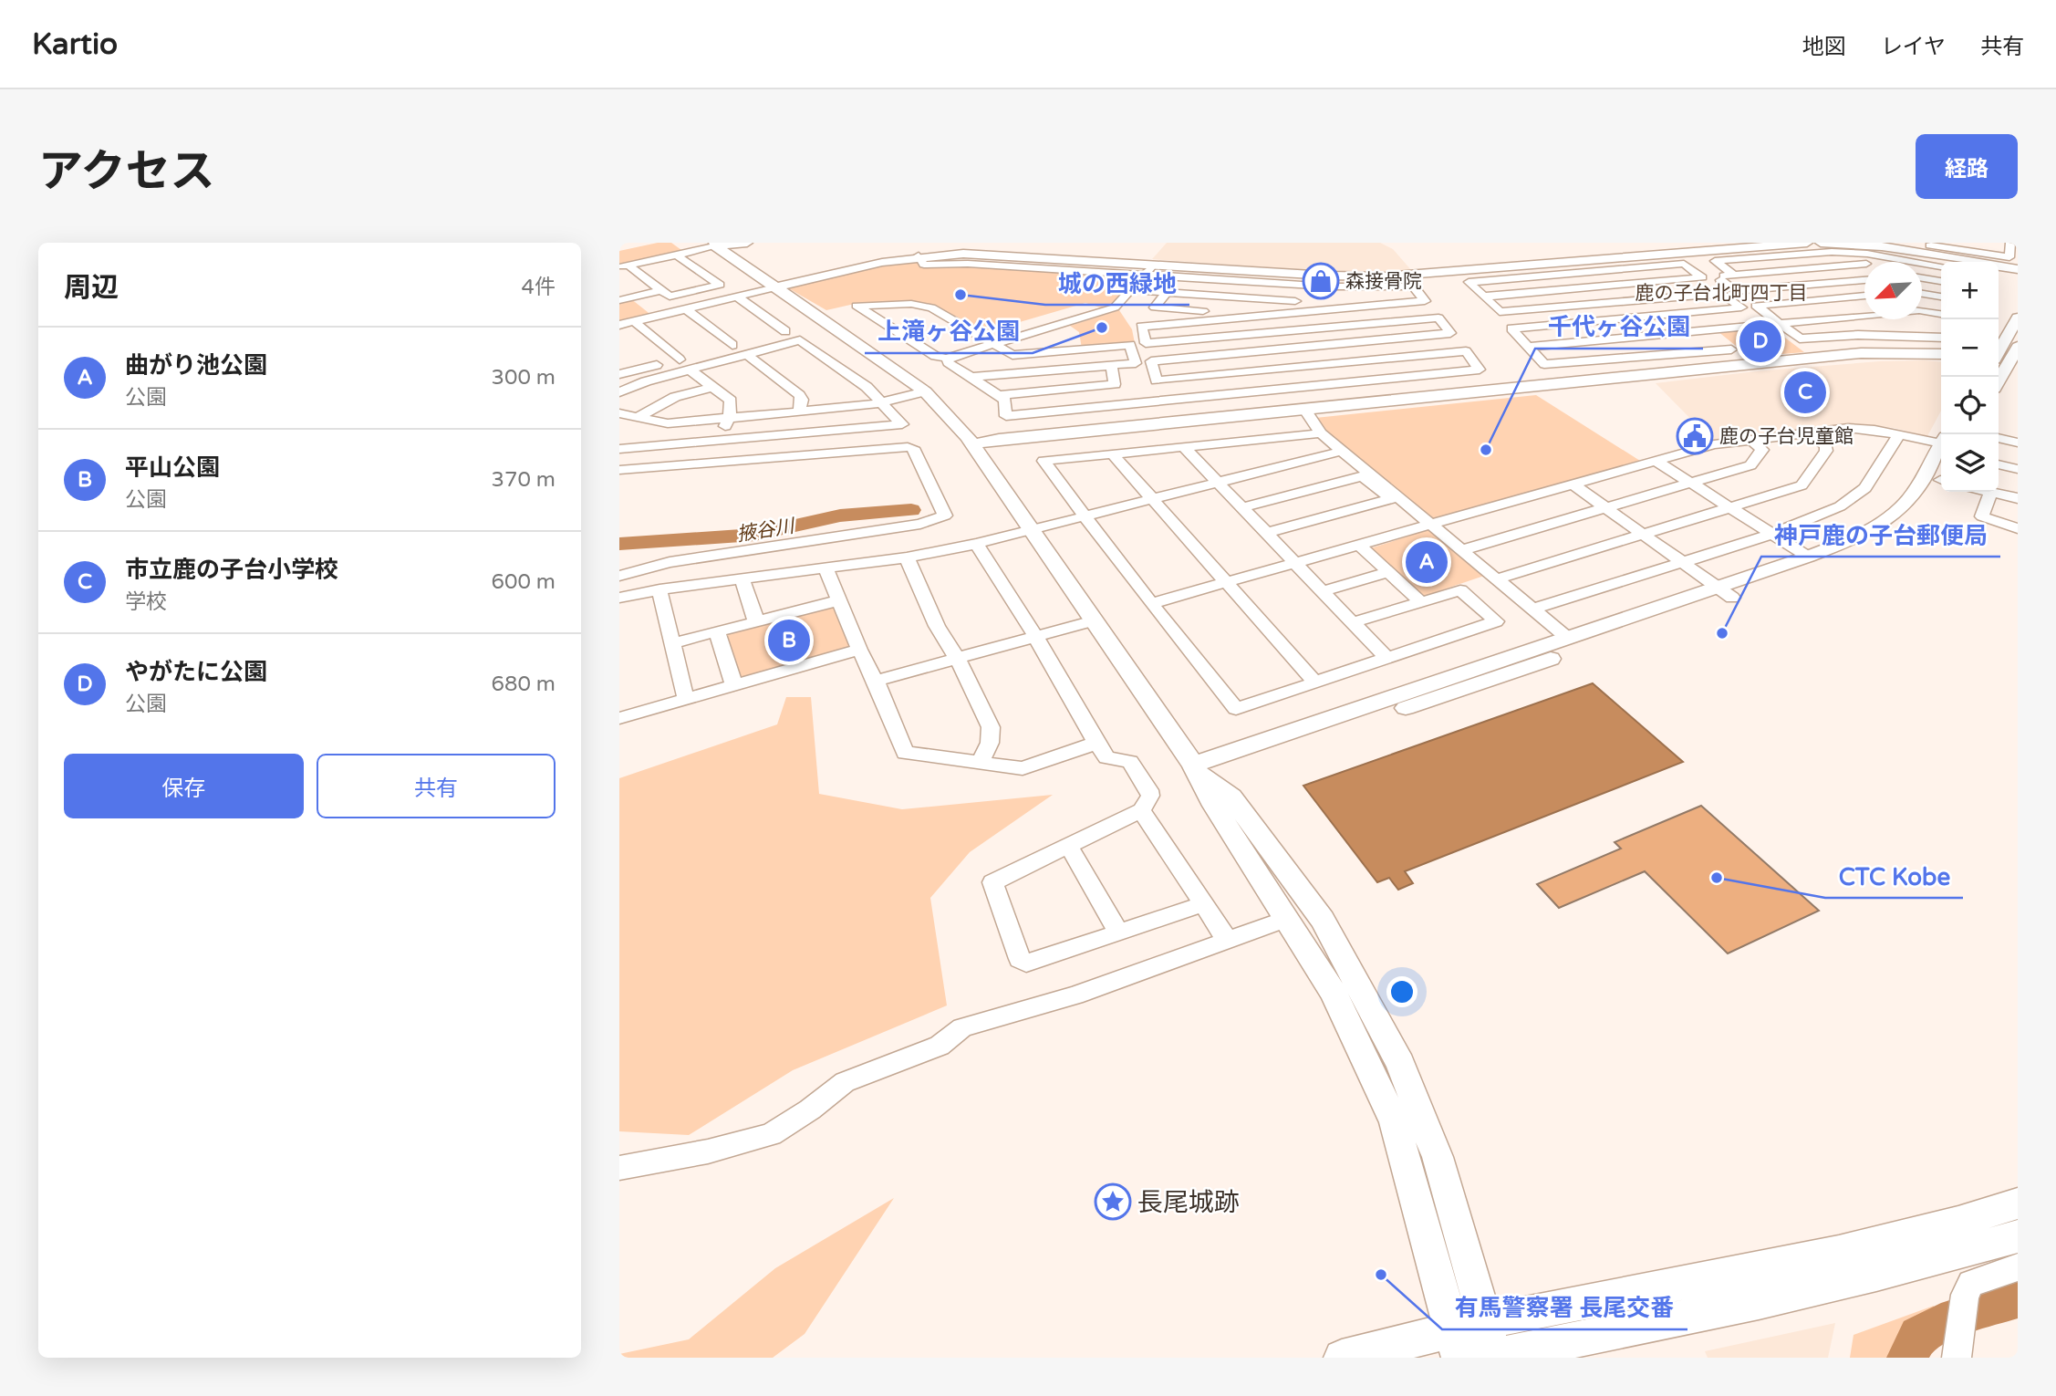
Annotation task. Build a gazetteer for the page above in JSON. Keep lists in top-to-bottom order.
{
  "districts": ["鹿の子台北町四丁目"],
  "water": ["掖谷川"],
  "places": {
    "shop": ["森接骨院"],
    "other": [
      "城の西緑地",
      "上滝ヶ谷公園",
      "千代ヶ谷公園",
      "神戸鹿の子台郵便局",
      "CTC Kobe",
      "有馬警察署 長尾交番"
    ],
    "public building": ["鹿の子台児童館"],
    "place": ["長尾城跡"]
  },
  "north": "bottom left",
  "page": {
    "header": "Kartio",
    "nav": ["地図", "レイヤ", "共有"],
    "title": "アクセス",
    "buttons": [
      "経路",
      ["保存", "共有"]
    ],
    "heading": ["周辺", "4件"],
    "map_buttons": ["+", "−"],
    "pins": [
      "D",
      "C",
      "A",
      "B"
    ],
    "list": [
      {
        "mark": "A",
        "name": "曲がり池公園",
        "note": "公園",
        "value": "300 m"
      },
      {
        "mark": "B",
        "name": "平山公園",
        "note": "公園",
        "value": "370 m"
      },
      {
        "mark": "C",
        "name": "市立鹿の子台小学校",
        "note": "学校",
        "value": "600 m"
      },
      {
        "mark": "D",
        "name": "やがたに公園",
        "note": "公園",
        "value": "680 m"
      }
    ]
  }
}
